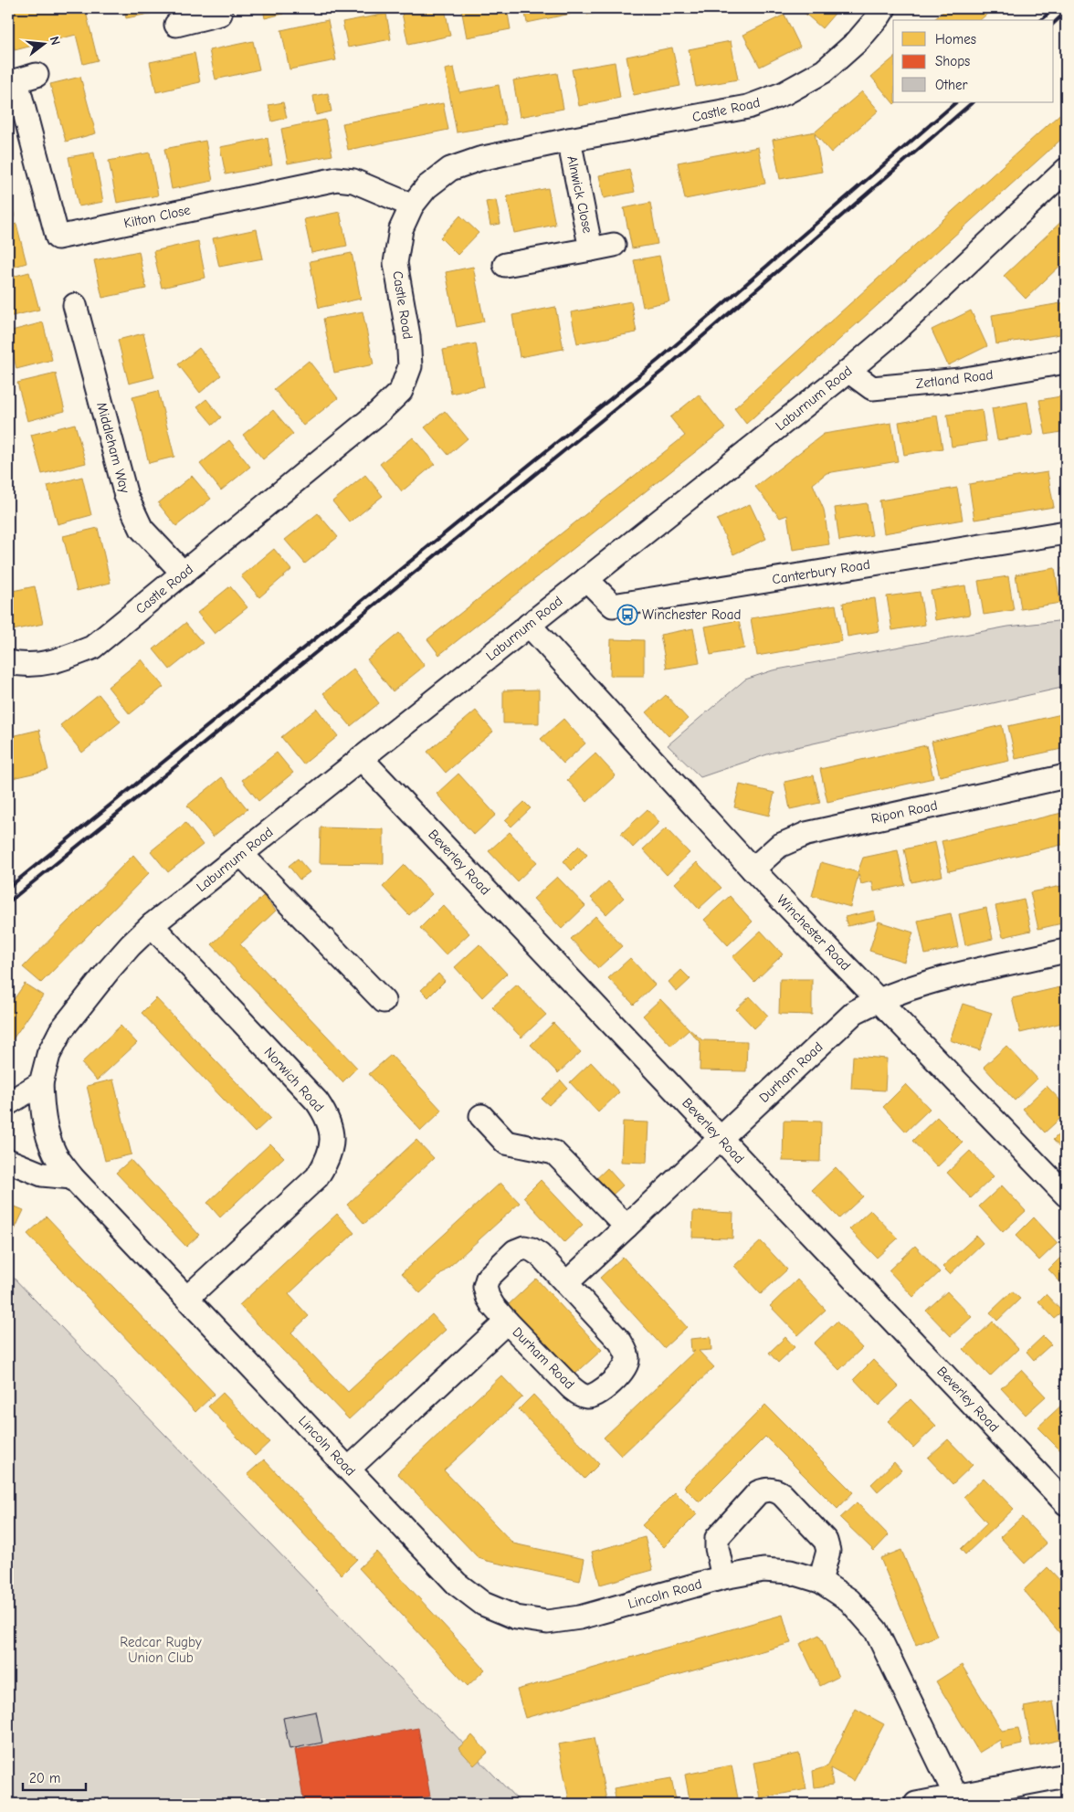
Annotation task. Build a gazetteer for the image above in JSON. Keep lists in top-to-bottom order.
{
  "streets": {
    "street": [
      "Castle Road",
      "Alnwick Close",
      "Kilton Close",
      "Zetland Road",
      "Laburnum Road",
      "Middleham Way",
      "Canterbury Road",
      "Ripon Road",
      "Beverley Road",
      "Winchester Road",
      "Durham Road",
      "Norwich Road",
      "Lincoln Road"
    ]
  },
  "crossings": [
    ["Castle Road", "Alnwick Close"],
    ["Castle Road", "Kilton Close"],
    ["Castle Road", "Middleham Way"],
    ["Zetland Road", "Laburnum Road"],
    ["Laburnum Road", "Canterbury Road"],
    ["Laburnum Road", "Beverley Road"],
    ["Laburnum Road", "Winchester Road"],
    ["Laburnum Road", "Norwich Road"],
    ["Laburnum Road", "Lincoln Road"],
    ["Ripon Road", "Winchester Road"],
    ["Beverley Road", "Durham Road"],
    ["Winchester Road", "Durham Road"],
    ["Durham Road", "Lincoln Road"],
    ["Norwich Road", "Lincoln Road"]
  ],
  "parks": ["Redcar Rugby Union Club"],
  "places": {
    "bus stop": ["Winchester Road"]
  },
  "legend": ["Homes", "Shops", "Other"],
  "scale_bar": "20 m",
  "north": "right"
}
